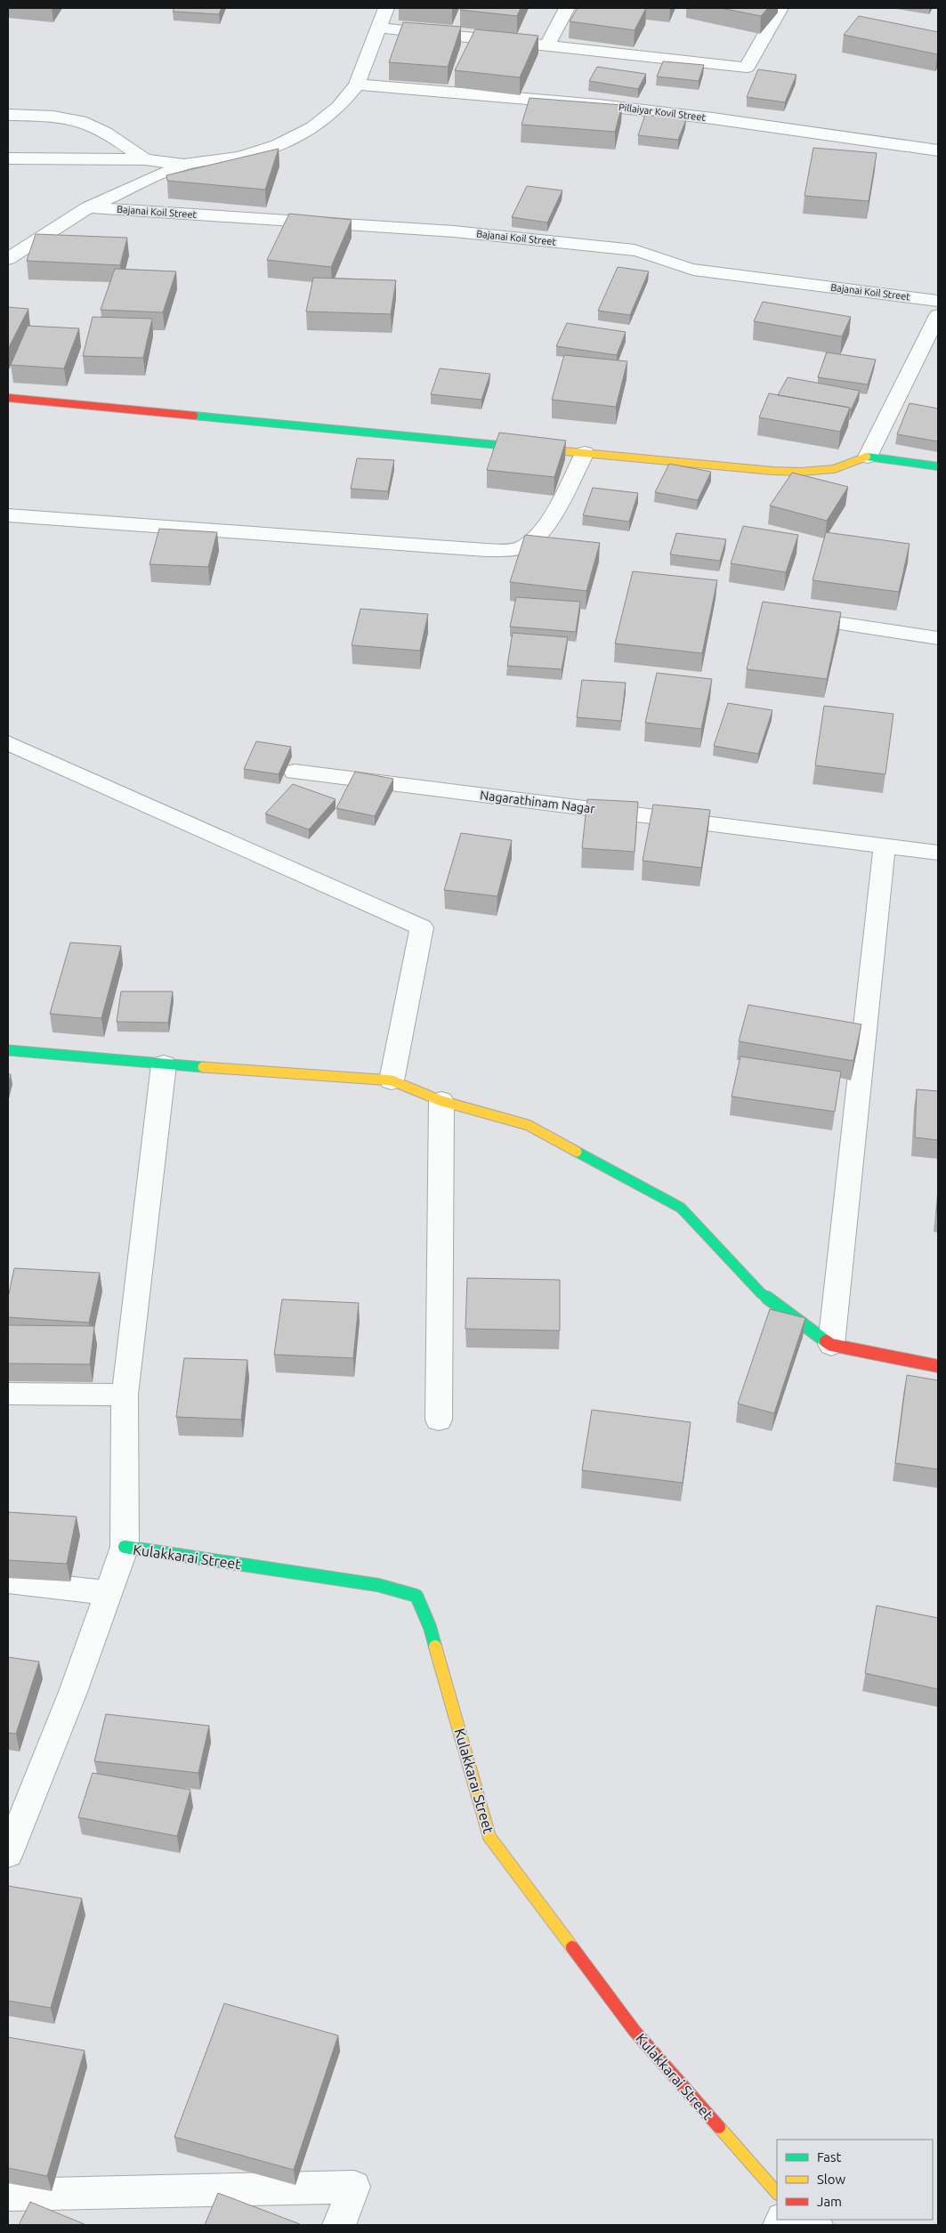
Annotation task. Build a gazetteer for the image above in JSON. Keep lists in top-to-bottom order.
{
  "streets": {
    "street": [
      "Pillaiyar Kovil Street",
      "Bajanai Koil Street",
      "Nagarathinam Nagar",
      "Kulakkarai Street"
    ]
  },
  "legend": ["Fast", "Slow", "Jam"]
}
